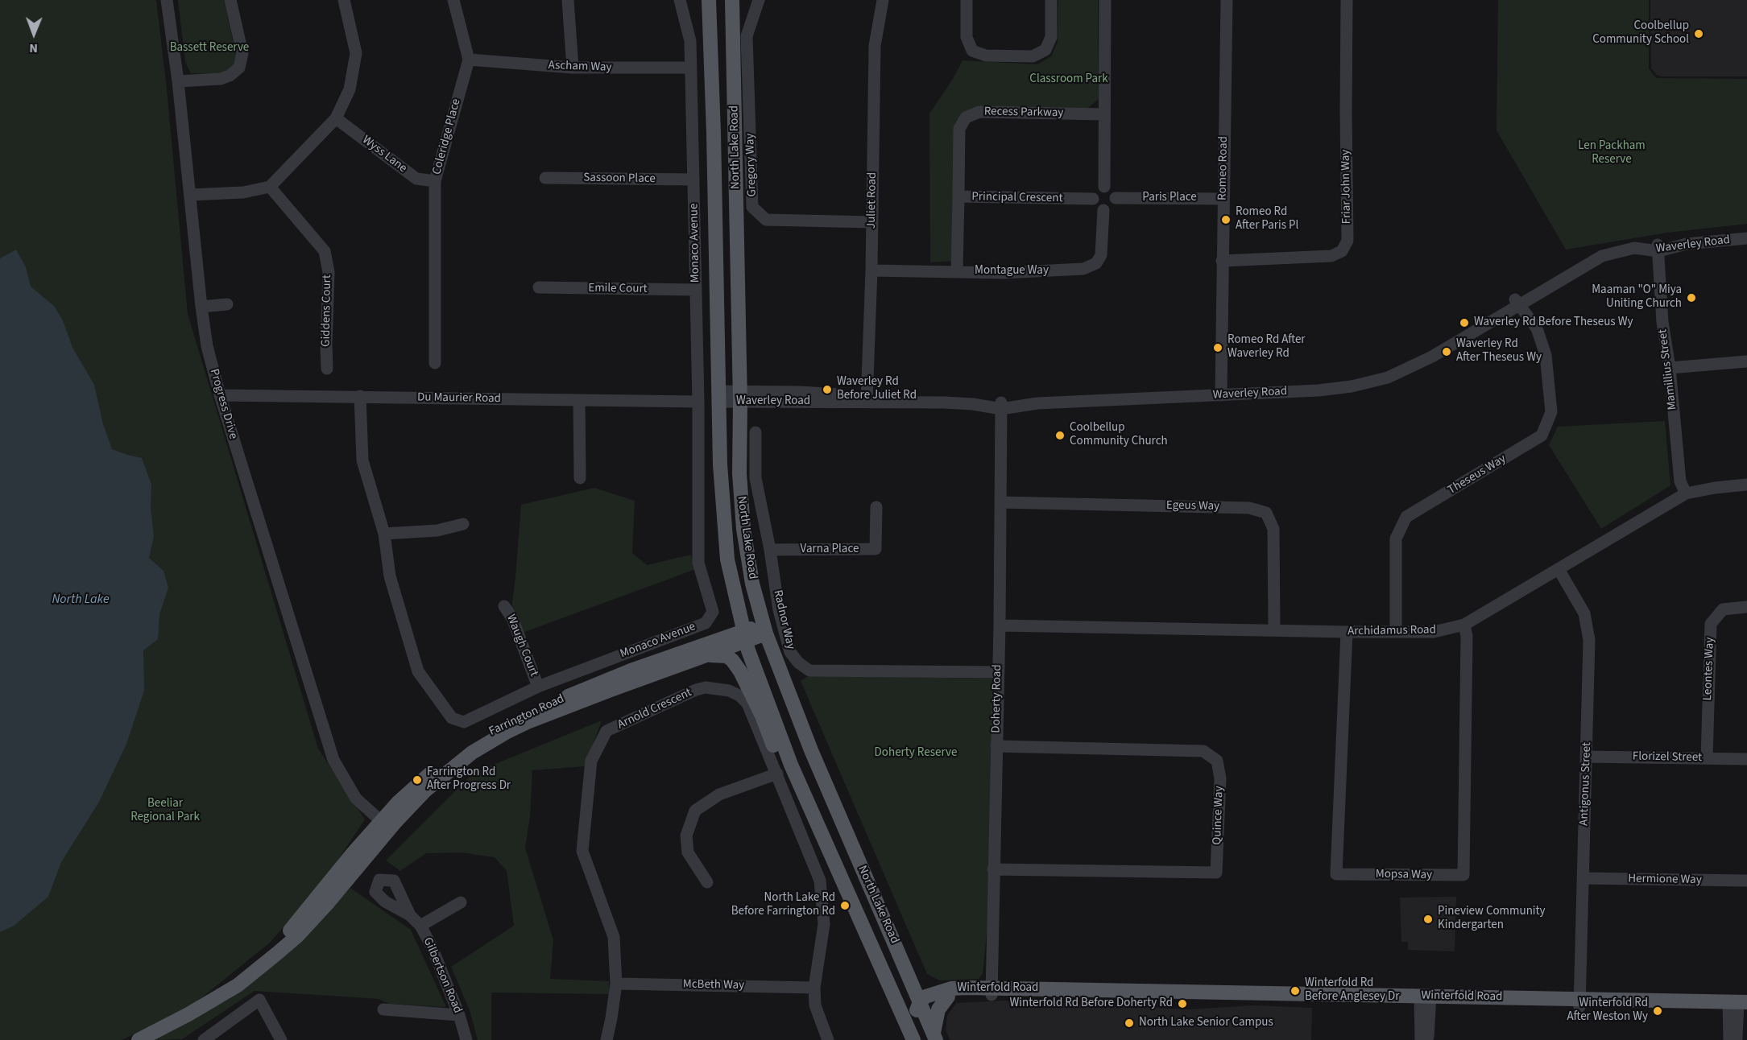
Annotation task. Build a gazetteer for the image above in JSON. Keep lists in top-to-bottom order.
{
  "streets": {
    "main road": ["North Lake Road", "Farrington Road", "Winterfold Road"],
    "street": [
      "Ascham Way",
      "Recess Parkway",
      "Coleridge Place",
      "Wyss Lane",
      "Gregory Way",
      "Romeo Road",
      "Sassoon Place",
      "Friar John Way",
      "Principal Crescent",
      "Paris Place",
      "Juliet Road",
      "Monaco Avenue",
      "Waverley Road",
      "Montague Way",
      "Emile Court",
      "Giddens Court",
      "Mamillius Street",
      "Du Maurier Road",
      "Progress Drive",
      "Theseus Way",
      "Egeus Way",
      "Varna Place",
      "Radnor Way",
      "Archidamus Road",
      "Waugh Court",
      "Leontes Way",
      "Doherty Road",
      "Arnold Crescent",
      "Florizel Street",
      "Antigonus Street",
      "Quince Way",
      "Mopsa Way",
      "Hermione Way",
      "Gilbertson Road",
      "McBeth Way"
    ]
  },
  "crossings": [
    ["Ascham Way", "Coleridge Place"],
    ["Ascham Way", "Monaco Avenue"],
    ["Recess Parkway", "Principal Crescent"],
    ["Coleridge Place", "Wyss Lane"],
    ["North Lake Road", "Waverley Road"],
    ["North Lake Road", "Farrington Road"],
    ["North Lake Road", "Winterfold Road"],
    ["Gregory Way", "Juliet Road"],
    ["Romeo Road", "Friar John Way"],
    ["Romeo Road", "Paris Place"],
    ["Romeo Road", "Waverley Road"],
    ["Sassoon Place", "Monaco Avenue"],
    ["Principal Crescent", "Paris Place"],
    ["Principal Crescent", "Montague Way"],
    ["Paris Place", "Montague Way"],
    ["Juliet Road", "Waverley Road"],
    ["Juliet Road", "Montague Way"],
    ["Monaco Avenue", "Emile Court"],
    ["Monaco Avenue", "Du Maurier Road"],
    ["Monaco Avenue", "Waugh Court"],
    ["Waverley Road", "Mamillius Street"],
    ["Waverley Road", "Theseus Way"],
    ["Waverley Road", "Doherty Road"],
    ["Mamillius Street", "Archidamus Road"],
    ["Du Maurier Road", "Progress Drive"],
    ["Progress Drive", "Farrington Road"],
    ["Theseus Way", "Archidamus Road"],
    ["Egeus Way", "Archidamus Road"],
    ["Egeus Way", "Doherty Road"],
    ["Varna Place", "Radnor Way"],
    ["Radnor Way", "Doherty Road"],
    ["Archidamus Road", "Doherty Road"],
    ["Archidamus Road", "Antigonus Street"],
    ["Archidamus Road", "Mopsa Way"],
    ["Leontes Way", "Florizel Street"],
    ["Doherty Road", "Quince Way"],
    ["Doherty Road", "Winterfold Road"],
    ["Arnold Crescent", "McBeth Way"],
    ["Florizel Street", "Antigonus Street"],
    ["Antigonus Street", "Hermione Way"],
    ["Antigonus Street", "Winterfold Road"]
  ],
  "water": ["North Lake"],
  "parks": [
    "Bassett Reserve",
    "Classroom Park",
    "Len Packham Reserve",
    "Doherty Reserve",
    "Beeliar Regional Park"
  ],
  "places": [
    "Coolbellup Community School",
    "Romeo Rd After Paris Pl",
    "Maaman \"O\" Miya Uniting Church",
    "Waverley Rd Before Theseus Wy",
    "Romeo Rd After Waverley Rd",
    "Waverley Rd After Theseus Wy",
    "Waverley Rd Before Juliet Rd",
    "Coolbellup Community Church",
    "Farrington Rd After Progress Dr",
    "North Lake Rd Before Farrington Rd",
    "Pineview Community Kindergarten",
    "Winterfold Rd Before Anglesey Dr",
    "Winterfold Rd Before Doherty Rd",
    "Winterfold Rd After Weston Wy",
    "North Lake Senior Campus"
  ],
  "north": "bottom"
}
